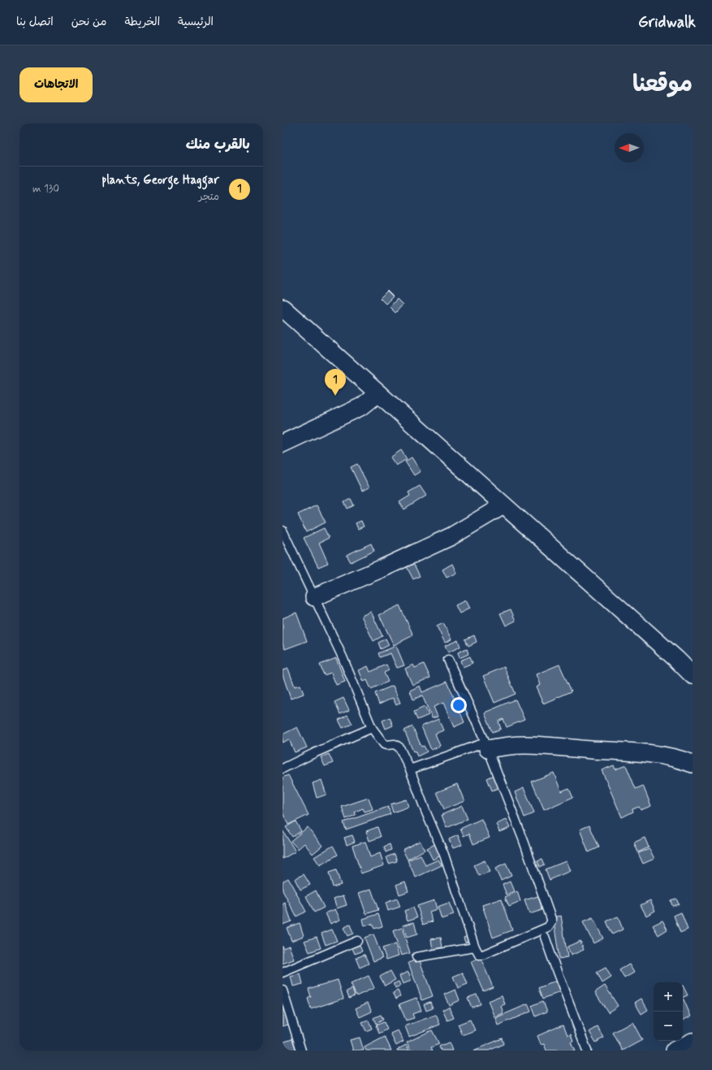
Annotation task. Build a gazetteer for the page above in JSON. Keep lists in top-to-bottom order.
{
  "north": "left",
  "page": {
    "header": "Gridwalk",
    "nav": [
      "الرئيسية",
      "الخريطة",
      "من نحن",
      "اتصل بنا"
    ],
    "title": "موقعنا",
    "buttons": "الاتجاهات",
    "heading": "بالقرب منك",
    "list": [
      {
        "mark": "1",
        "name": "plants, George Haggar",
        "note": "متجر",
        "value": "130 m"
      }
    ],
    "pins": "1",
    "map_buttons": ["+", "−"]
  }
}
